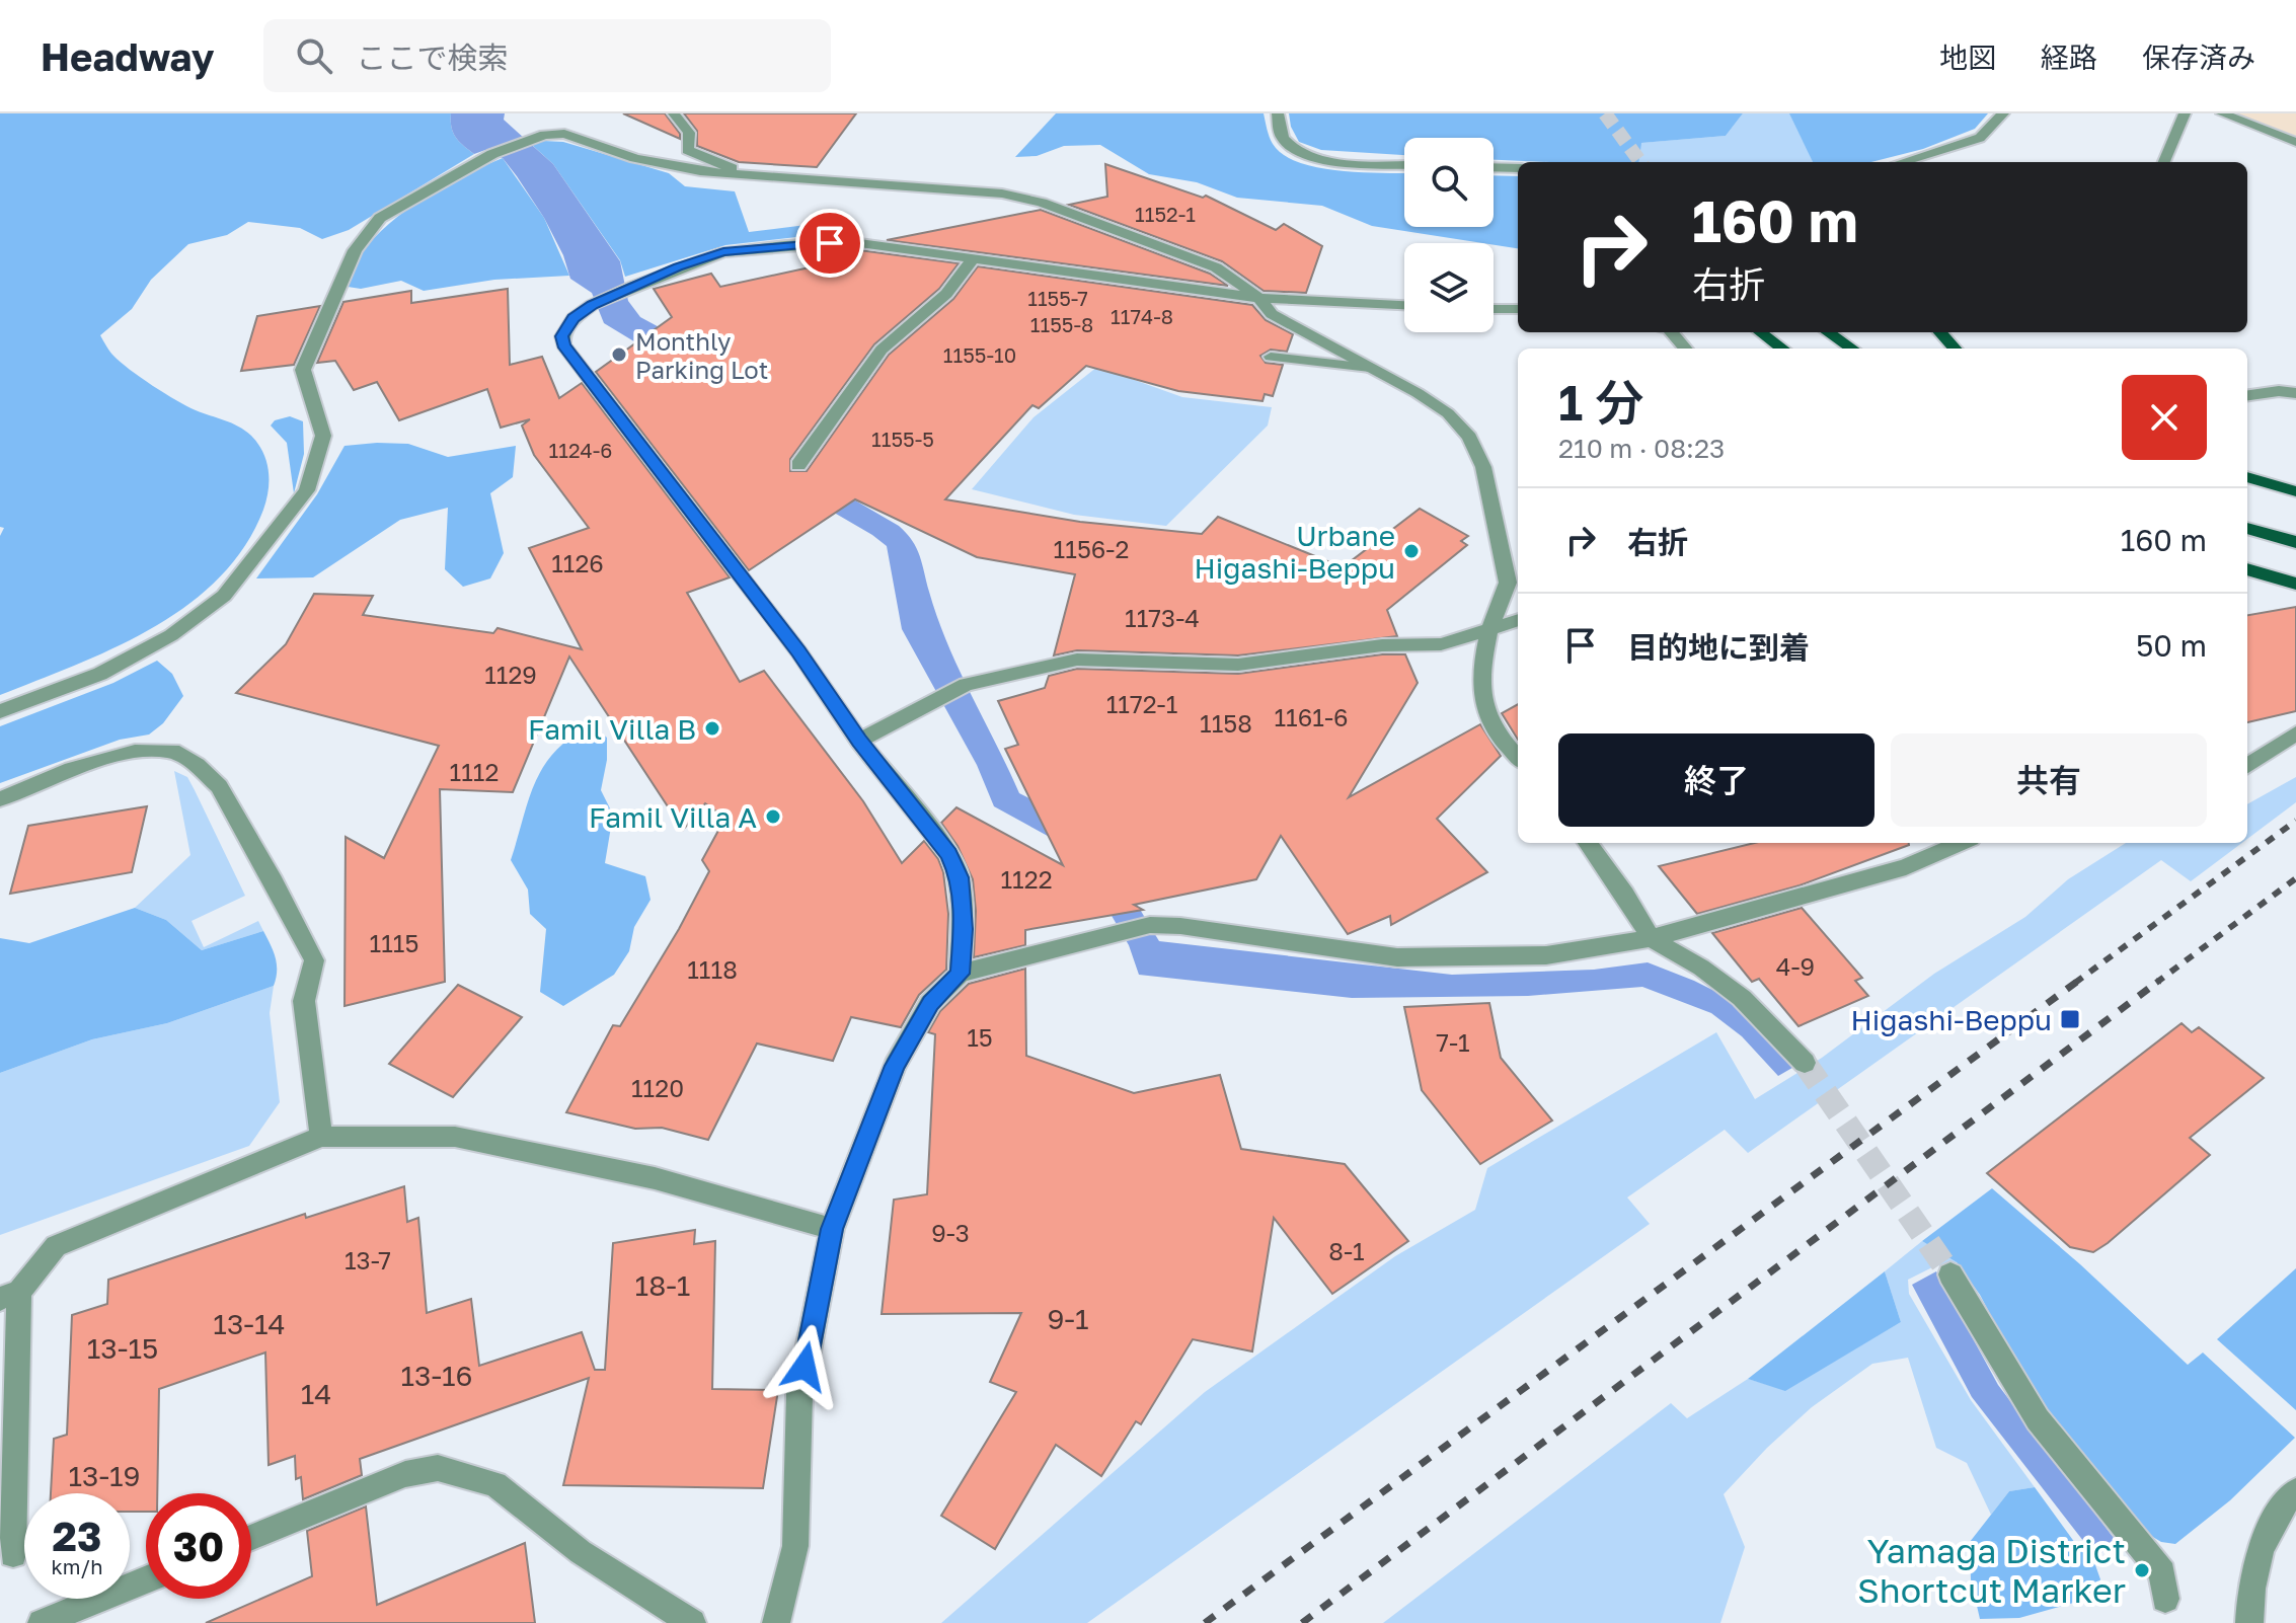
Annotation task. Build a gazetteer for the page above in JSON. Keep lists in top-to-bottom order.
{
  "places": {
    "other": [
      "Monthly Parking Lot",
      "Urbane Higashi-Beppu",
      "Famil Villa B",
      "Famil Villa A",
      "Yamaga District Shortcut Marker"
    ],
    "transit": ["Higashi-Beppu"]
  },
  "house_numbers": [
    "1152-1",
    "1155-7",
    "1174-8",
    "1155-8",
    "1155-10",
    "1155-5",
    "1124-6",
    "1156-2",
    "1126",
    "1173-4",
    "1129",
    "1172-1",
    "1161-6",
    "1158",
    "1112",
    "1122",
    "1115",
    "4-9",
    "1118",
    "15",
    "7-1",
    "1120",
    "9-3",
    "8-1",
    "13-7",
    "18-1",
    "9-1",
    "13-14",
    "13-15",
    "13-16",
    "14",
    "13-19"
  ],
  "page": {
    "header": "Headway",
    "search": "ここで検索",
    "nav": ["地図", "経路", "保存済み"],
    "turn": ["160 m", "右折"],
    "heading": ["1 分", "210 m · 08:23"],
    "list": [
      {
        "name": "右折",
        "value": "160 m"
      },
      {
        "name": "目的地に到着",
        "value": "50 m"
      }
    ],
    "buttons": ["終了", "共有"],
    "speed": "23 km/h",
    "limit": "30"
  }
}
